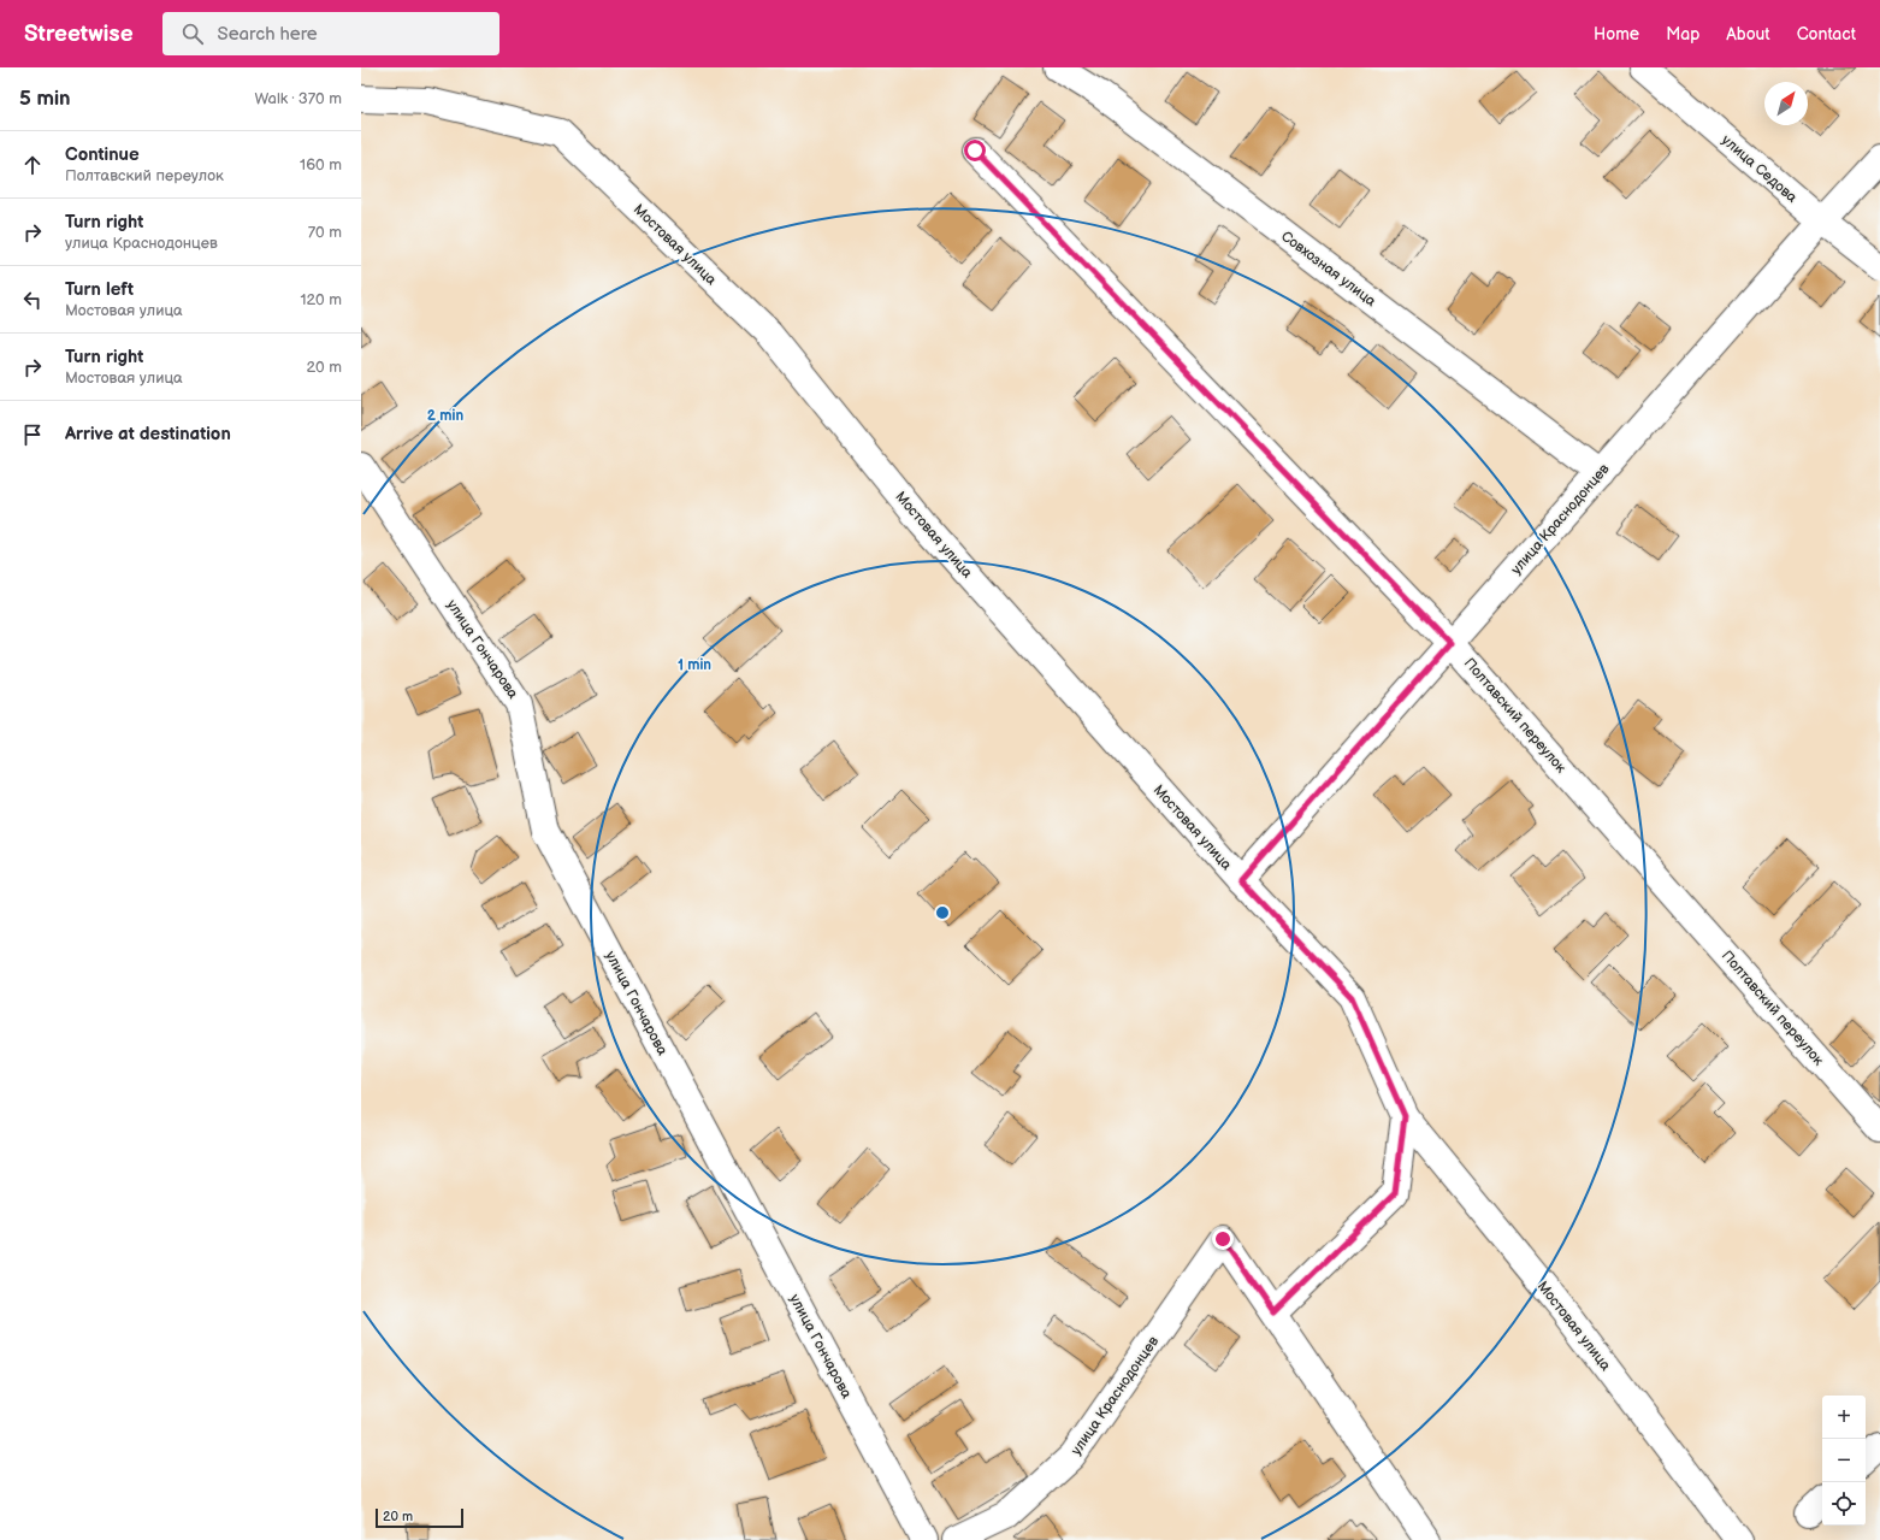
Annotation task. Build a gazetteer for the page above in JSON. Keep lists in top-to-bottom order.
{
  "streets": {
    "street": [
      "улица Седова",
      "Мостовая улица",
      "Совхозная улица",
      "улица Краснодонцев",
      "улица Гончарова",
      "Полтавский переулок"
    ]
  },
  "crossings": [
    ["улица Седова", "улица Краснодонцев"],
    ["Мостовая улица", "улица Краснодонцев"],
    ["Совхозная улица", "улица Краснодонцев"],
    ["улица Краснодонцев", "Полтавский переулок"]
  ],
  "scale_bar": "20 m",
  "north": "top right",
  "page": {
    "header": "Streetwise",
    "search": "Search here",
    "nav": [
      "Home",
      "Map",
      "About",
      "Contact"
    ],
    "heading": ["5 min", "Walk · 370 m"],
    "list": [
      ["Continue", "Полтавский переулок", "160 m"],
      ["Turn right", "улица Краснодонцев", "70 m"],
      ["Turn left", "Мостовая улица", "120 m"],
      ["Turn right", "Мостовая улица", "20 m"],
      "Arrive at destination"
    ],
    "map_buttons": ["+", "−"],
    "scale": "20 m"
  },
  "rings": ["2 min", "1 min"]
}
